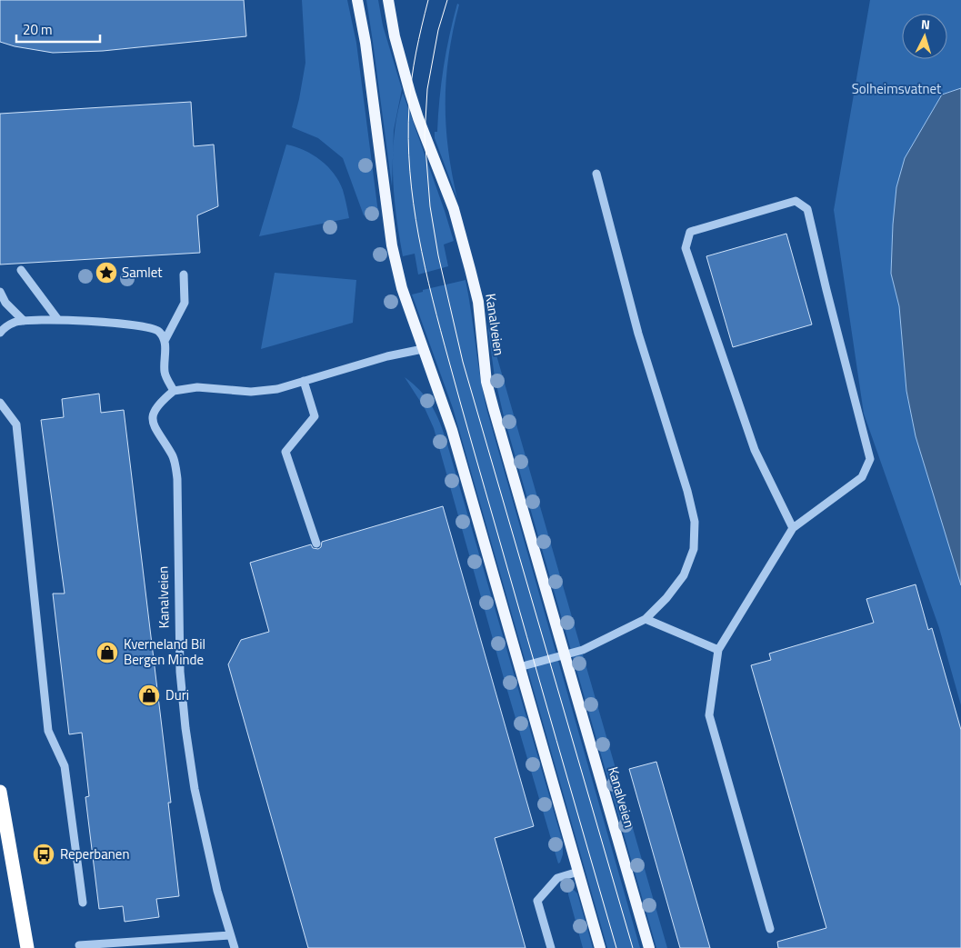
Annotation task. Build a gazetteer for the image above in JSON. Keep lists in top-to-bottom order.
{
  "streets": {
    "main road": ["Kanalveien"]
  },
  "parks": ["Solheimsvatnet"],
  "places": {
    "place": ["Samlet"],
    "shop": ["Kverneland Bil Bergen Minde", "Duri"],
    "bus stop": ["Reperbanen"]
  },
  "scale_bar": "20 m",
  "north": "top"
}
